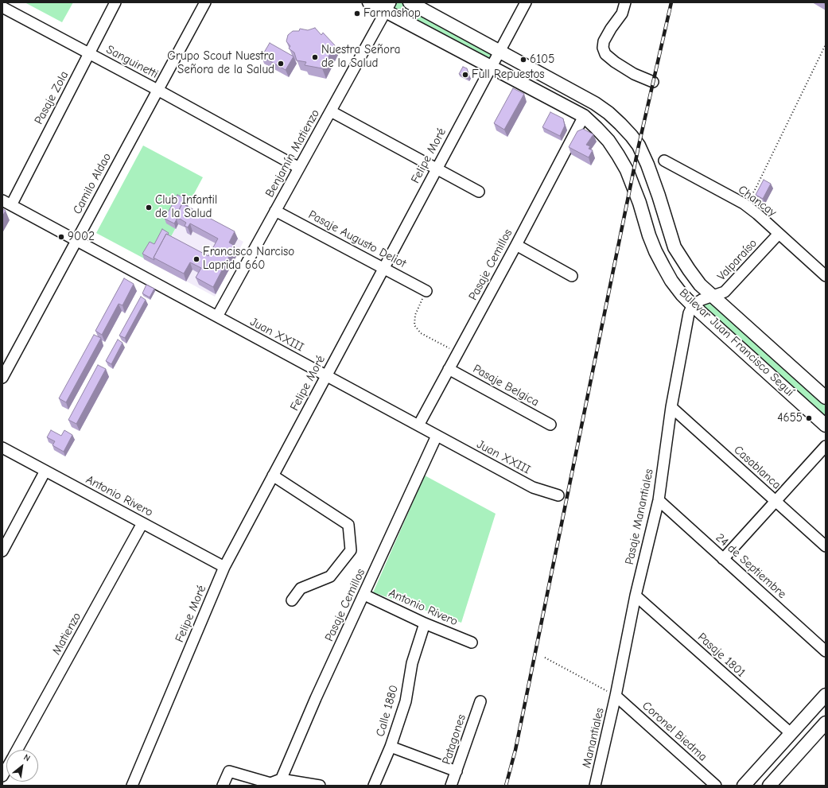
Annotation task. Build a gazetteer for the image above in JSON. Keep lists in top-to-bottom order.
{
  "streets": {
    "main road": ["Bulevar Juan Francisco Seguí"],
    "street": [
      "Sanguinetti",
      "Pasaje Zola",
      "Benjamín Matienzo",
      "Felipe Moré",
      "Camilo Aldao",
      "Chancay",
      "Pasaje Augusto Deliot",
      "Valparaíso",
      "Pasaje Cemillos",
      "Juan XXIII",
      "Pasaje Belgica",
      "Casablanca",
      "Antonio Rivero",
      "Pasaje Manantiales",
      "24 de Septiembre",
      "Matienzo",
      "Pasaje 1801",
      "Calle 1880",
      "Coronel Biedma",
      "Manantiales",
      "Patagones"
    ]
  },
  "crossings": [
    ["Sanguinetti", "Pasaje Zola"],
    ["Sanguinetti", "Benjamín Matienzo"],
    ["Sanguinetti", "Camilo Aldao"],
    ["Pasaje Zola", "Juan XXIII"],
    ["Benjamín Matienzo", "Pasaje Augusto Deliot"],
    ["Benjamín Matienzo", "Juan XXIII"],
    ["Benjamín Matienzo", "Bulevar Juan Francisco Seguí"],
    ["Felipe Moré", "Pasaje Augusto Deliot"],
    ["Felipe Moré", "Juan XXIII"],
    ["Felipe Moré", "Bulevar Juan Francisco Seguí"],
    ["Felipe Moré", "Antonio Rivero"],
    ["Camilo Aldao", "Juan XXIII"],
    ["Chancay", "Valparaíso"],
    ["Valparaíso", "Bulevar Juan Francisco Seguí"],
    ["Valparaíso", "Pasaje Manantiales"],
    ["Pasaje Cemillos", "Juan XXIII"],
    ["Pasaje Cemillos", "Bulevar Juan Francisco Seguí"],
    ["Pasaje Cemillos", "Pasaje Belgica"],
    ["Pasaje Cemillos", "Antonio Rivero"],
    ["Bulevar Juan Francisco Seguí", "Pasaje Manantiales"],
    ["Casablanca", "Pasaje Manantiales"],
    ["Antonio Rivero", "Matienzo"],
    ["Antonio Rivero", "Calle 1880"],
    ["Pasaje Manantiales", "24 de Septiembre"],
    ["Pasaje Manantiales", "Pasaje 1801"],
    ["Pasaje Manantiales", "Coronel Biedma"],
    ["Pasaje Manantiales", "Manantiales"],
    ["Coronel Biedma", "Manantiales"]
  ],
  "places": [
    "Farmashop",
    "Nuestra Señora de la Salud",
    "6105",
    "Grupo Scout Nuestra Señora de la Salud",
    "Full Repuestos",
    "Club Infantil de la Salud",
    "9002",
    "Francisco Narciso Laprida 660",
    "4655"
  ],
  "north": "top right"
}
